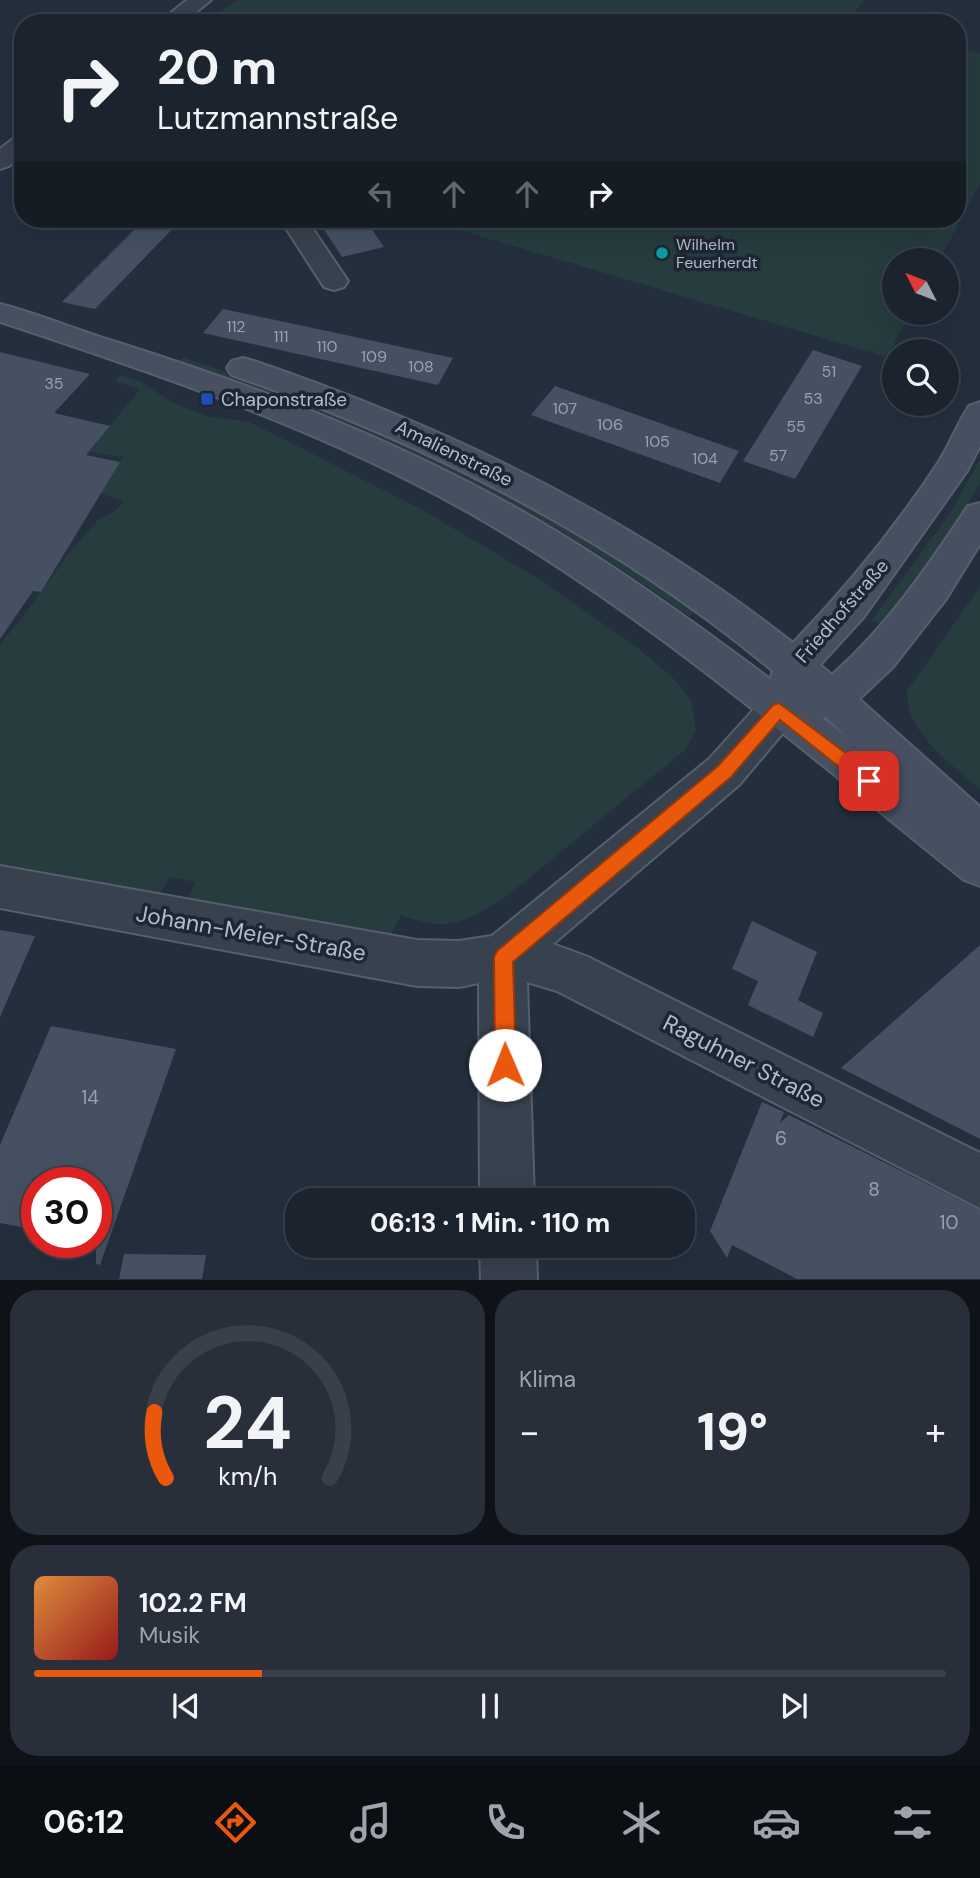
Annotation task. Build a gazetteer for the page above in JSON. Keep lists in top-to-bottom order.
{
  "streets": {
    "main road": ["Amalienstraße", "Friedhofstraße"],
    "street": ["Johann-Meier-Straße", "Raguhner Straße"]
  },
  "crossings": [
    ["Amalienstraße", "Friedhofstraße"],
    ["Johann-Meier-Straße", "Raguhner Straße"]
  ],
  "places": {
    "other": ["Wilhelm Feuerherdt"],
    "transit": ["Chaponstraße"]
  },
  "house_numbers": [
    "112",
    "111",
    "110",
    "109",
    "108",
    "51",
    "35",
    "53",
    "107",
    "106",
    "55",
    "105",
    "57",
    "104",
    "14",
    "6",
    "8",
    "10"
  ],
  "north": "top left",
  "page": {
    "turn": ["20 m", "Lutzmannstraße"],
    "limit": "30",
    "trip": "06:13 · 1 Min. · 110 m",
    "tile": "Klima",
    "heat": ["−", "19°", "+"],
    "song": ["102.2 FM", "Musik"],
    "tabs": "06:12",
    "gauge": ["24", "km/h"]
  }
}
